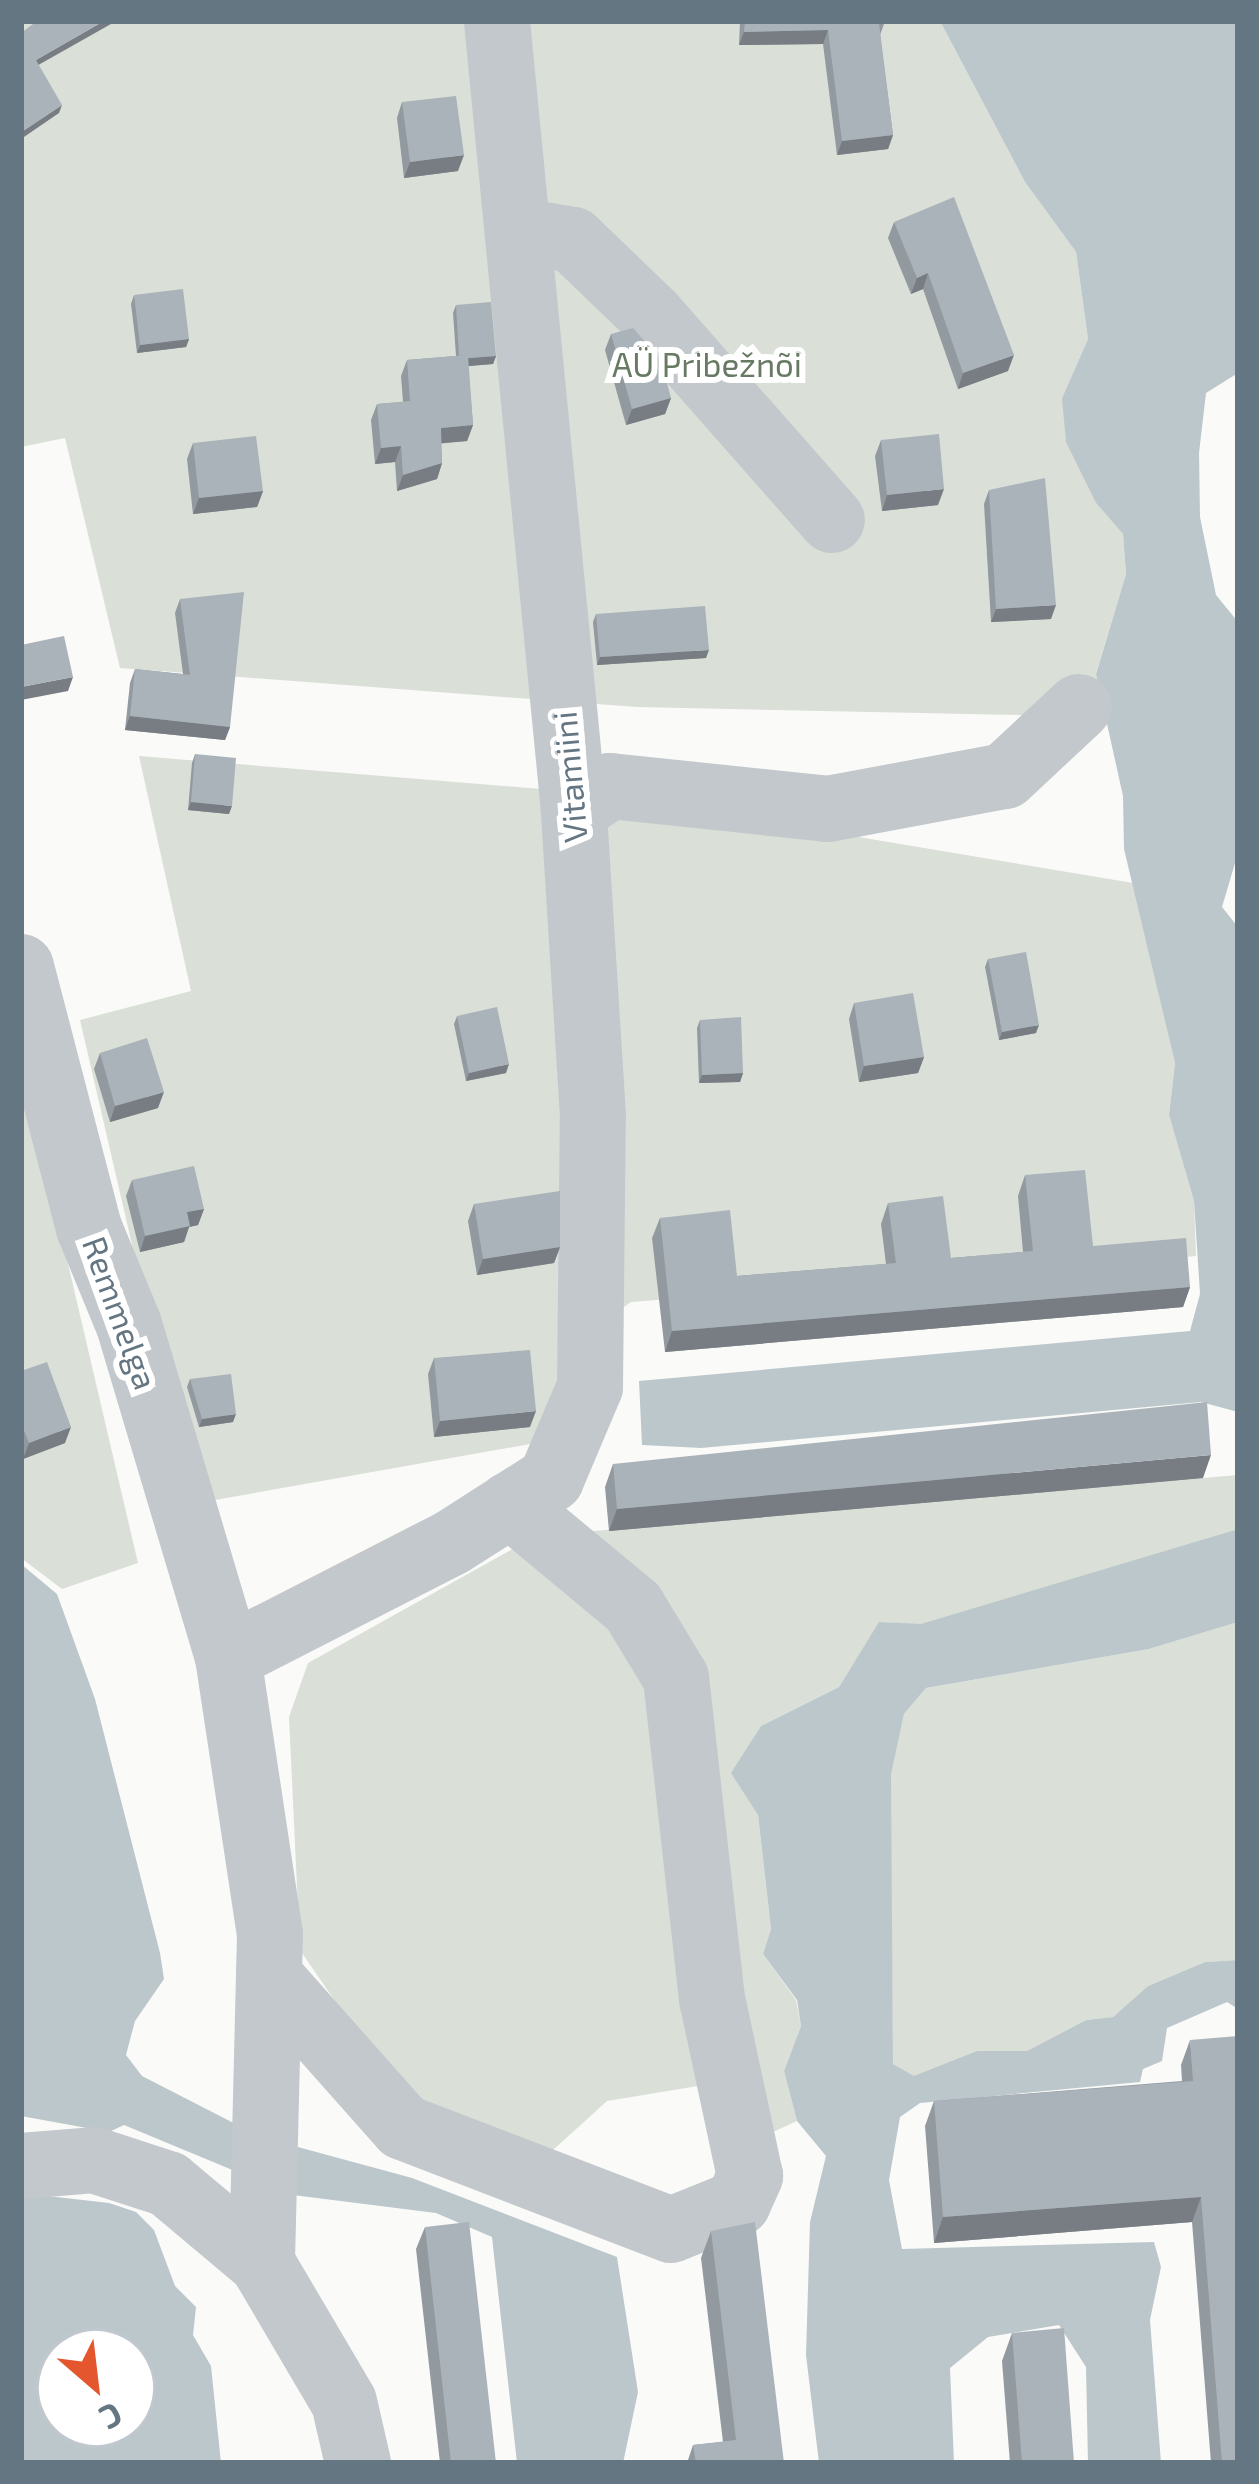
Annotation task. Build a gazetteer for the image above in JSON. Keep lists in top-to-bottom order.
{
  "streets": {
    "street": ["Vitamiini", "Remmelga"]
  },
  "crossings": [
    ["Vitamiini", "Remmelga"]
  ],
  "parks": ["AÜ Pribežnõi"],
  "north": "bottom right"
}
